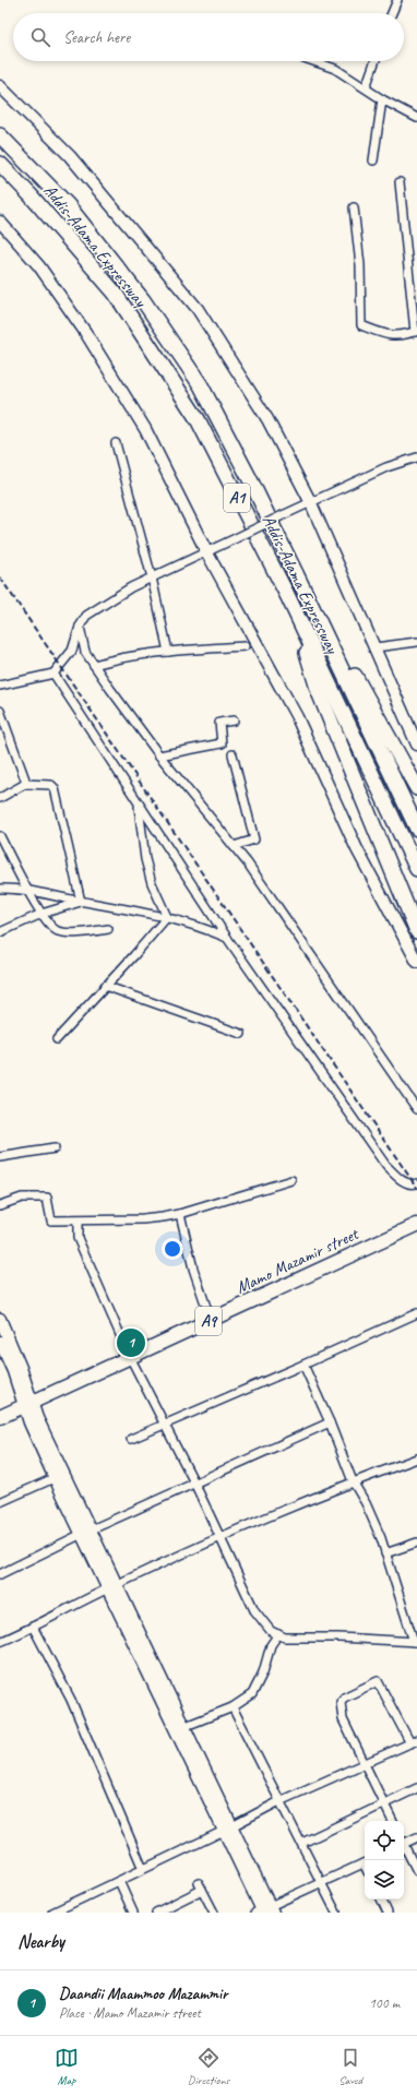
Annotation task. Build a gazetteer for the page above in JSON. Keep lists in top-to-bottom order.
{
  "streets": {
    "highway": ["Addis-Adama Expressway", "A1"],
    "main road": ["Mamo Mazamir street", "A9"]
  },
  "page": {
    "search": "Search here",
    "pins": "1",
    "heading": "Nearby",
    "list": [
      {
        "mark": "1",
        "name": "Daandii Maammoo Mazammir",
        "note": "Place · Mamo Mazamir street",
        "value": "100 m"
      }
    ],
    "nav": ["Map", "Directions", "Saved"]
  }
}
